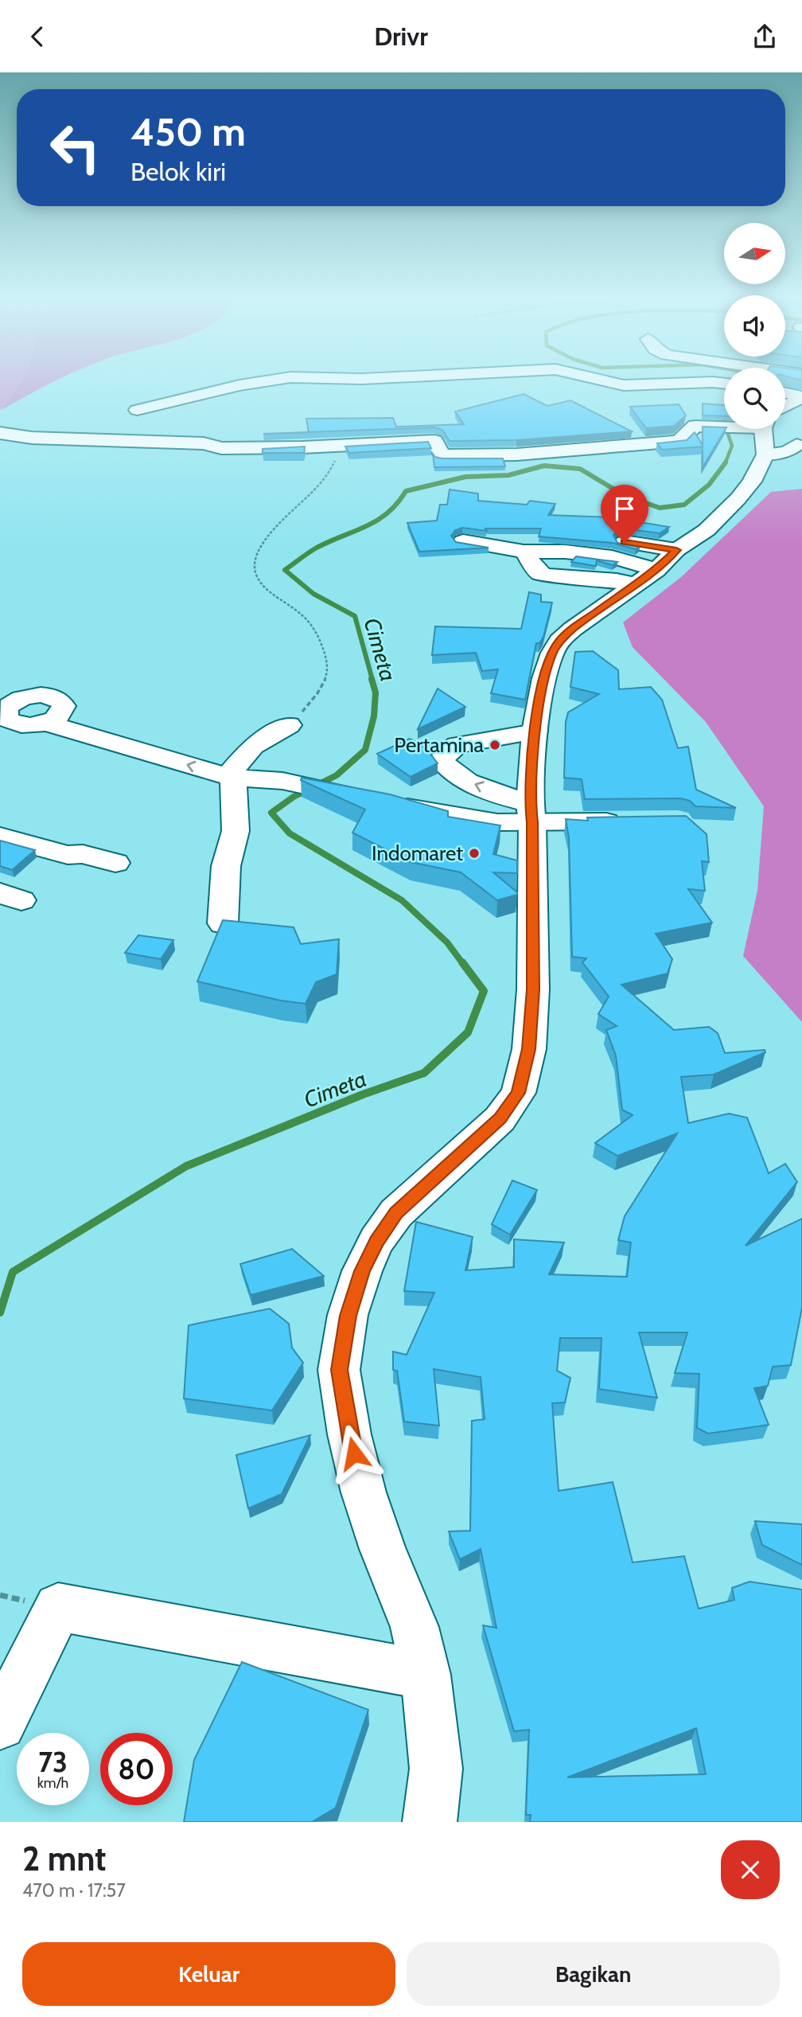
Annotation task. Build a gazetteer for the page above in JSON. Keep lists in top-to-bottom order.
{
  "water": ["Cimeta"],
  "places": ["Pertamina", "Indomaret"],
  "north": "right",
  "page": {
    "header": "Drivr",
    "turn": ["450 m", "Belok kiri"],
    "speed": "73 km/h",
    "limit": "80",
    "heading": ["2 mnt", "470 m · 17:57"],
    "buttons": ["Keluar", "Bagikan"]
  }
}
